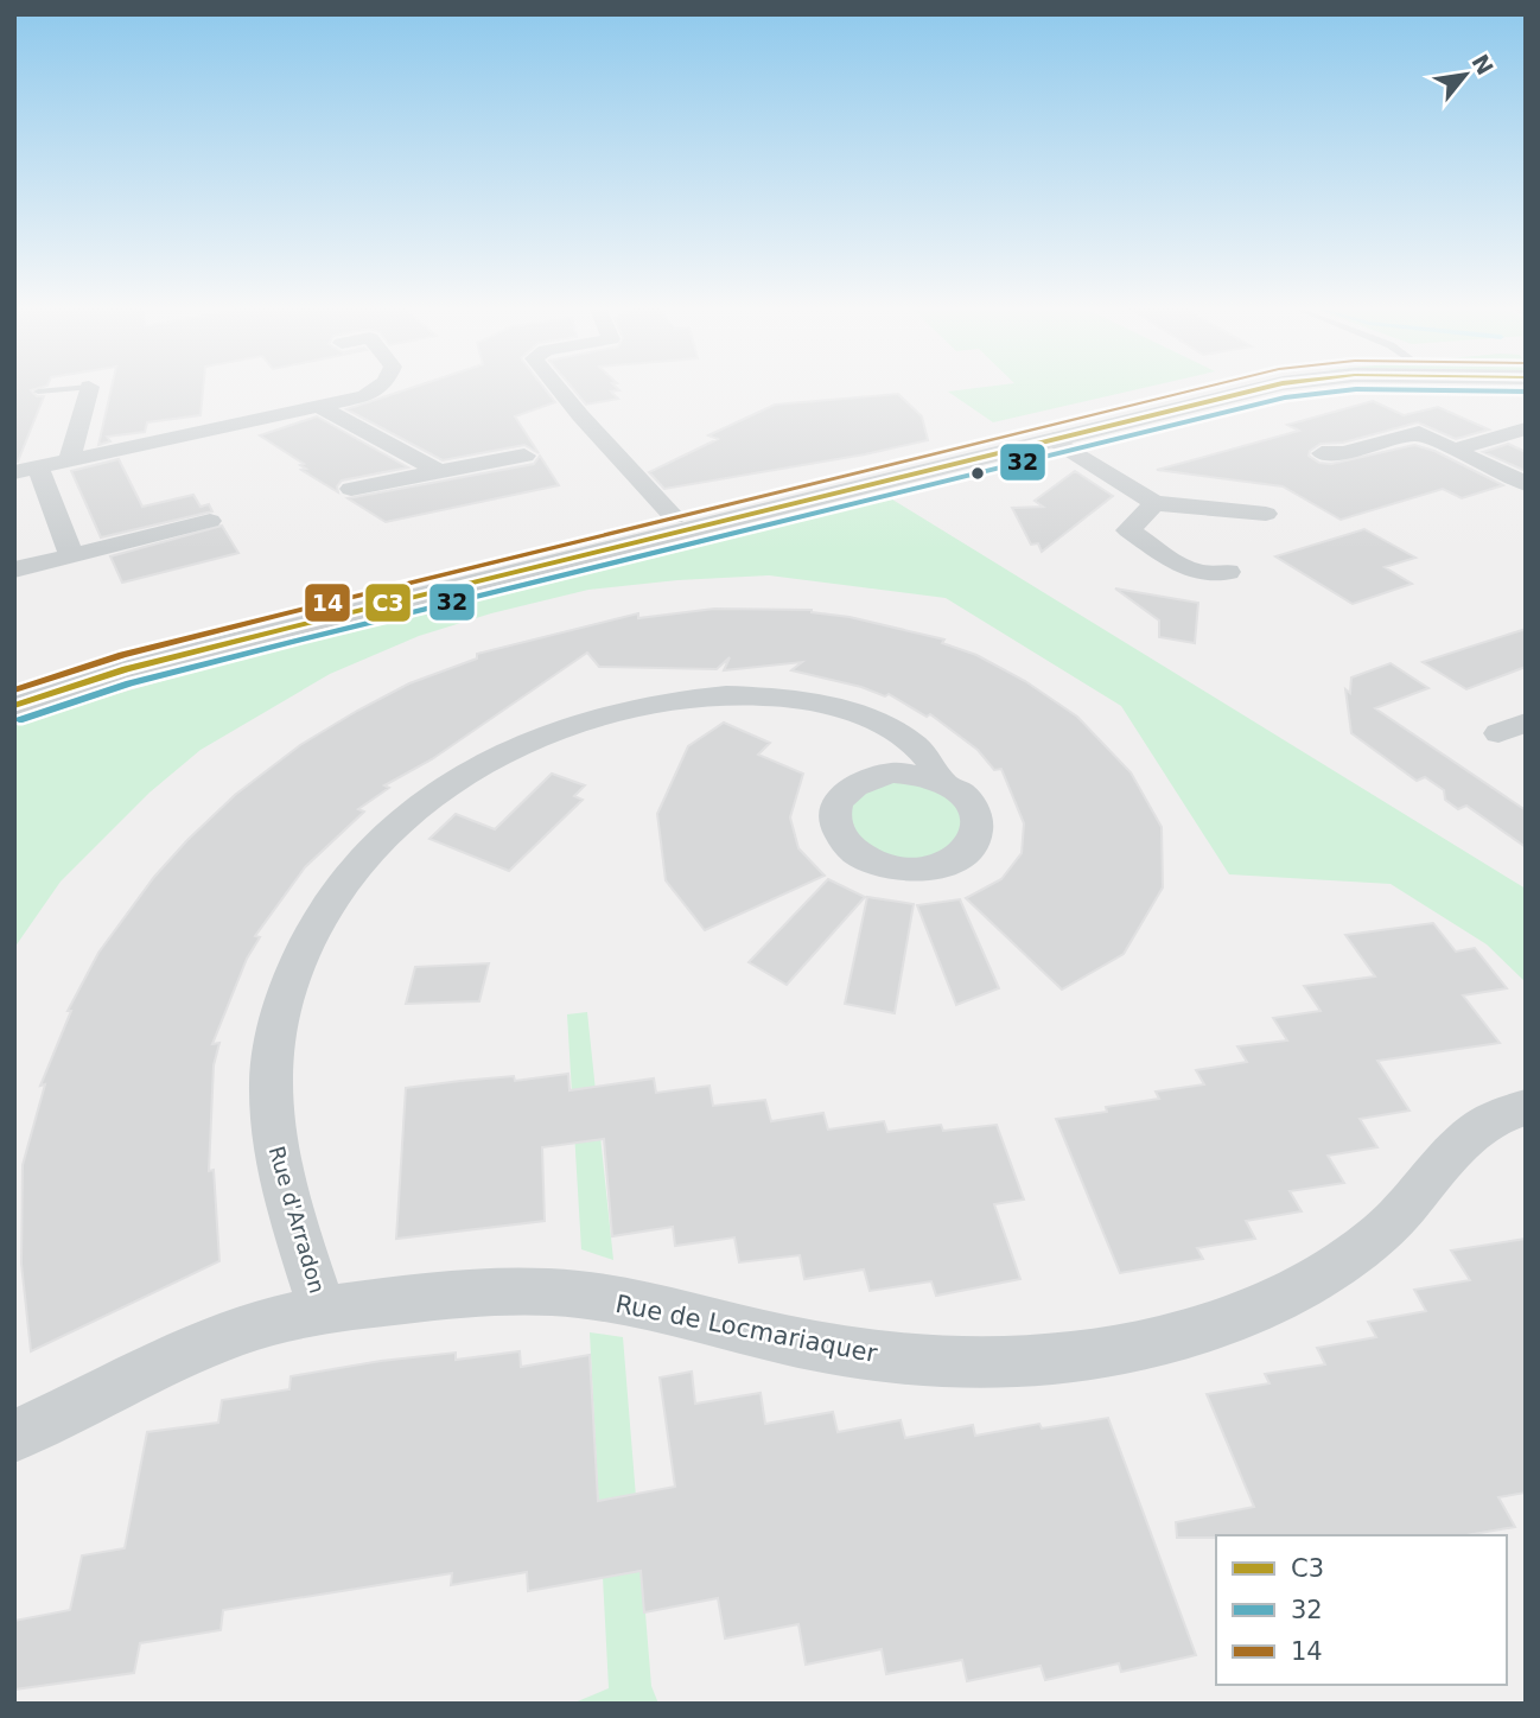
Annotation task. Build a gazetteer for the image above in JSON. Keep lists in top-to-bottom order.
{
  "streets": {
    "street": ["Rue d'Arradon", "Rue de Locmariaquer"]
  },
  "crossings": [
    ["Rue d'Arradon", "Rue de Locmariaquer"]
  ],
  "lines": ["transit line C3", "transit line 32", "transit line 14"],
  "legend": ["C3", "32", "14"],
  "north": "top right"
}
